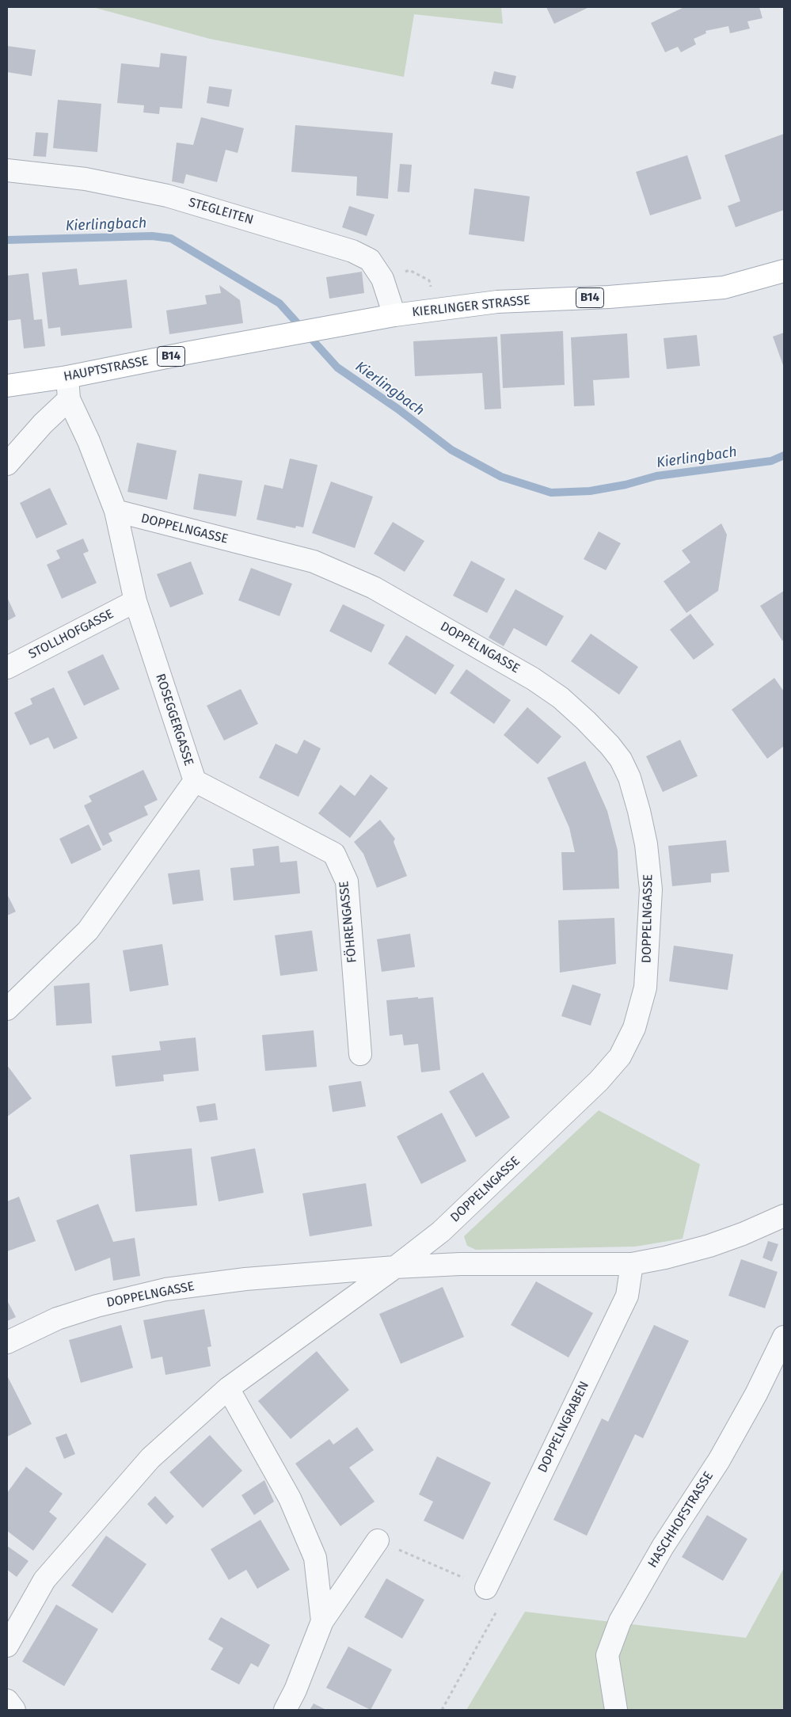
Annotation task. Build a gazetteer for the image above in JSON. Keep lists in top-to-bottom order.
{
  "streets": {
    "main road": ["B14", "KIERLINGER STRASSE", "HAUPTSTRASSE"],
    "street": [
      "STEGLEITEN",
      "DOPPELNGASSE",
      "STOLLHOFGASSE",
      "ROSEGGERGASSE",
      "FÖHRENGASSE",
      "DOPPELNGRABEN",
      "HASCHHOFSTRASSE"
    ]
  },
  "crossings": [
    ["STEGLEITEN", "KIERLINGER STRASSE"],
    ["KIERLINGER STRASSE", "HAUPTSTRASSE"],
    ["HAUPTSTRASSE", "ROSEGGERGASSE"],
    ["DOPPELNGASSE", "ROSEGGERGASSE"],
    ["STOLLHOFGASSE", "ROSEGGERGASSE"],
    ["ROSEGGERGASSE", "FÖHRENGASSE"]
  ],
  "water": ["Kierlingbach"]
}
